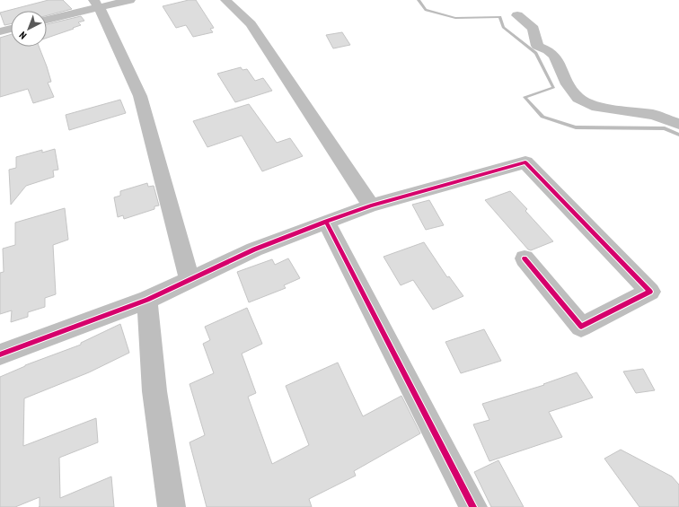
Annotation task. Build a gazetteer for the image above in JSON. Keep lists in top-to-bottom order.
{
  "north": "bottom left"
}
